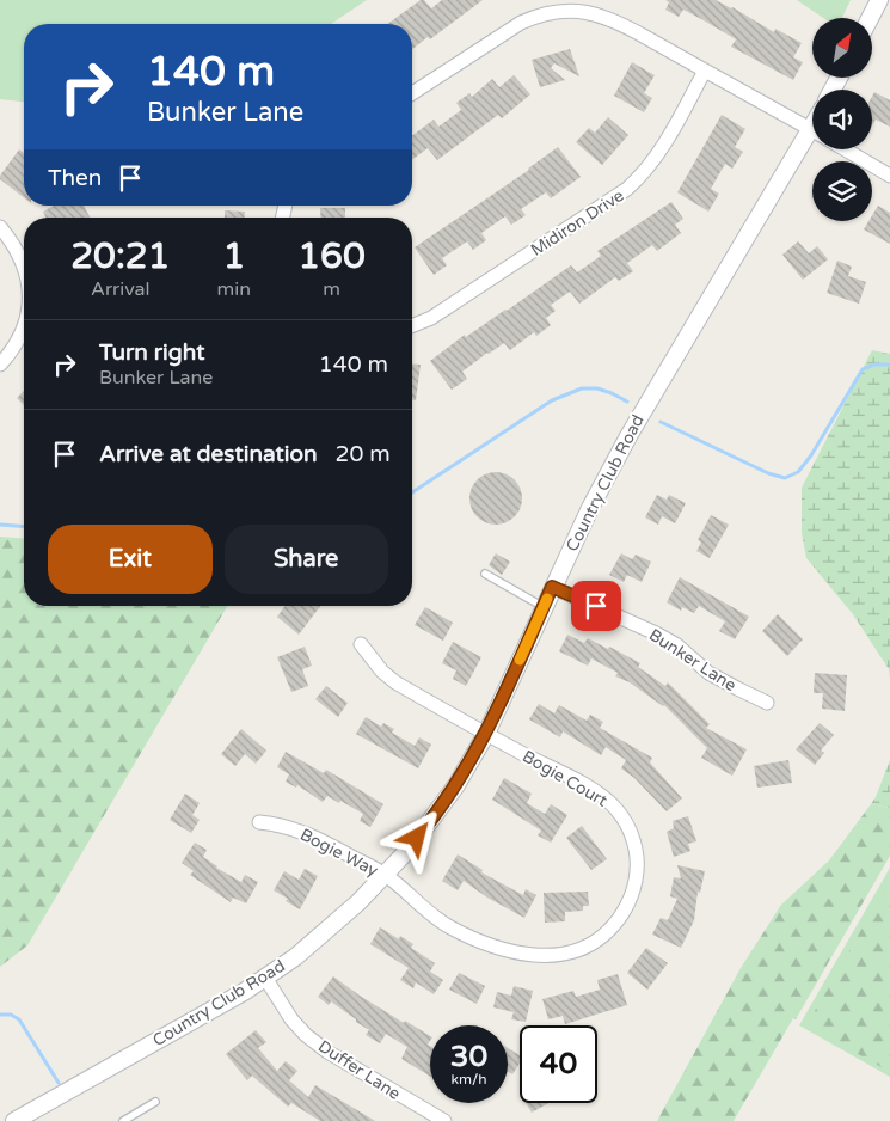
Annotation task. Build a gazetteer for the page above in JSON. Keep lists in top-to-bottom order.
{
  "streets": {
    "street": [
      "Midiron Drive",
      "Country Club Road",
      "Bunker Lane",
      "Bogie Court",
      "Bogie Way",
      "Duffer Lane"
    ]
  },
  "crossings": [
    ["Country Club Road", "Bunker Lane"],
    ["Country Club Road", "Bogie Court"],
    ["Country Club Road", "Bogie Way"],
    ["Country Club Road", "Duffer Lane"],
    ["Bogie Court", "Bogie Way"]
  ],
  "north": "top right",
  "page": {
    "turn": ["140 m", "Bunker Lane"],
    "then": "Then",
    "eta": [
      "20:21",
      "Arrival",
      "1",
      "min",
      "160",
      "m"
    ],
    "list": [
      {
        "name": "Turn right",
        "note": "Bunker Lane",
        "value": "140 m"
      },
      {
        "name": "Arrive at destination",
        "value": "20 m"
      }
    ],
    "buttons": ["Exit", "Share"],
    "speed": "30 km/h",
    "limit": "40"
  }
}
